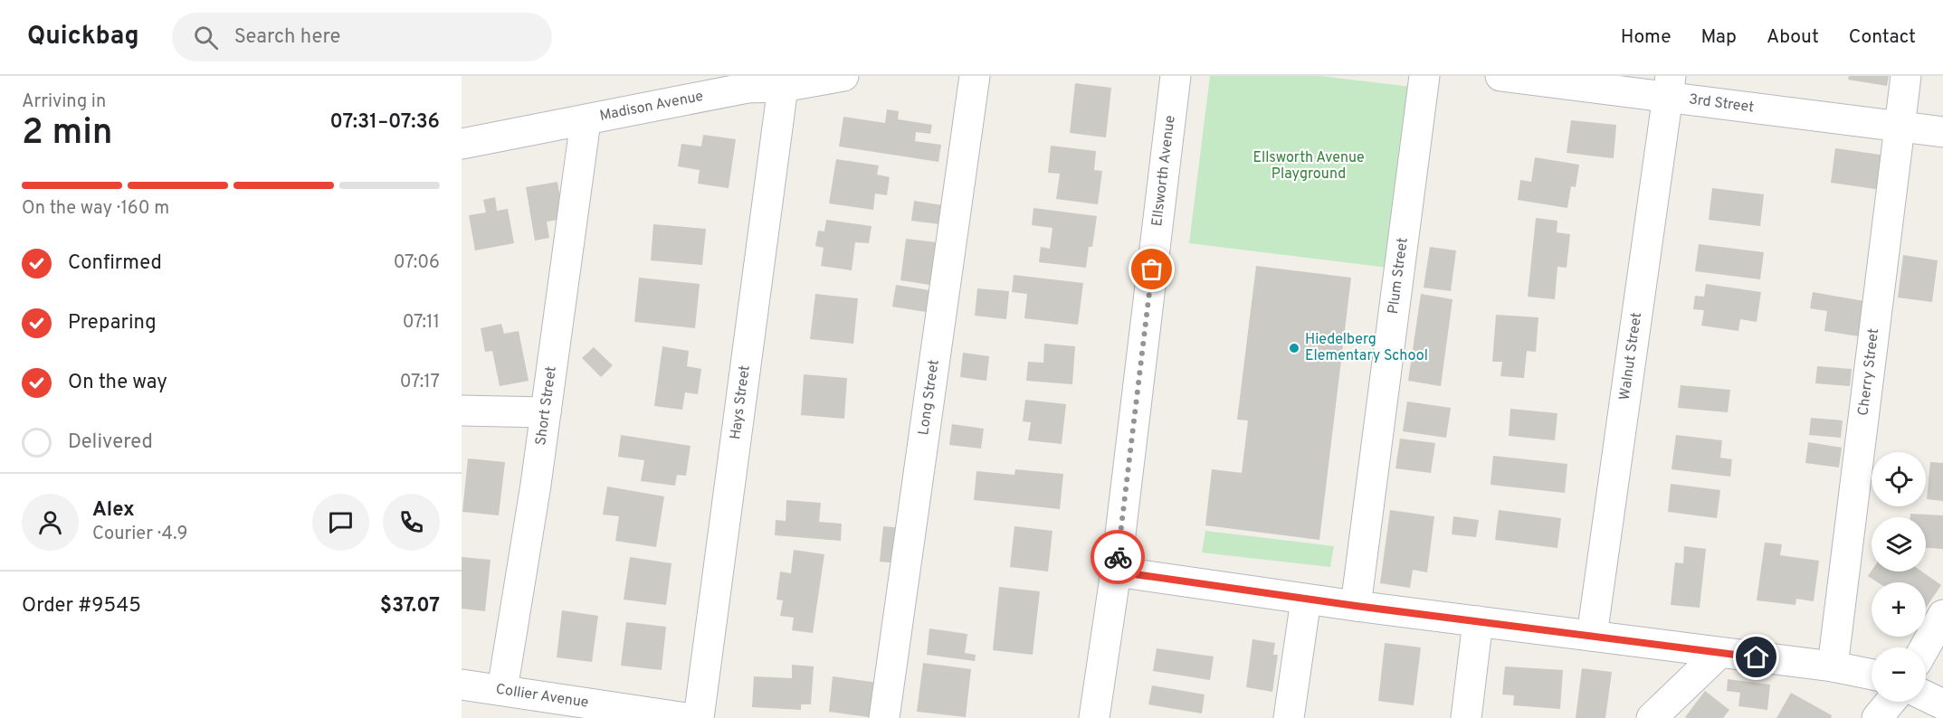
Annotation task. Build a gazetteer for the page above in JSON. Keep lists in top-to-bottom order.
{
  "streets": {
    "street": [
      "3rd Street",
      "Madison Avenue",
      "Ellsworth Avenue",
      "Plum Street",
      "Walnut Street",
      "Cherry Street",
      "Long Street",
      "Hays Street",
      "Short Street",
      "Collier Avenue"
    ]
  },
  "crossings": [
    ["3rd Street", "Walnut Street"],
    ["3rd Street", "Cherry Street"],
    ["Madison Avenue", "Hays Street"],
    ["Madison Avenue", "Short Street"],
    ["Short Street", "Collier Avenue"]
  ],
  "parks": ["Ellsworth Avenue Playground"],
  "places": ["Hiedelberg Elementary School"],
  "page": {
    "header": "Quickbag",
    "search": "Search here",
    "nav": [
      "Home",
      "Map",
      "About",
      "Contact"
    ],
    "heading": ["2 min", "Arriving in", "07:31–07:36"],
    "panel": [
      "Alex",
      "Courier · 4.9",
      "Order #9545",
      "$37.07"
    ],
    "bar": "On the way · 160 m",
    "list": [
      ["Confirmed", "07:06"],
      ["Preparing", "07:11"],
      ["On the way", "07:17"],
      "Delivered"
    ],
    "map_buttons": ["+", "−"]
  }
}
